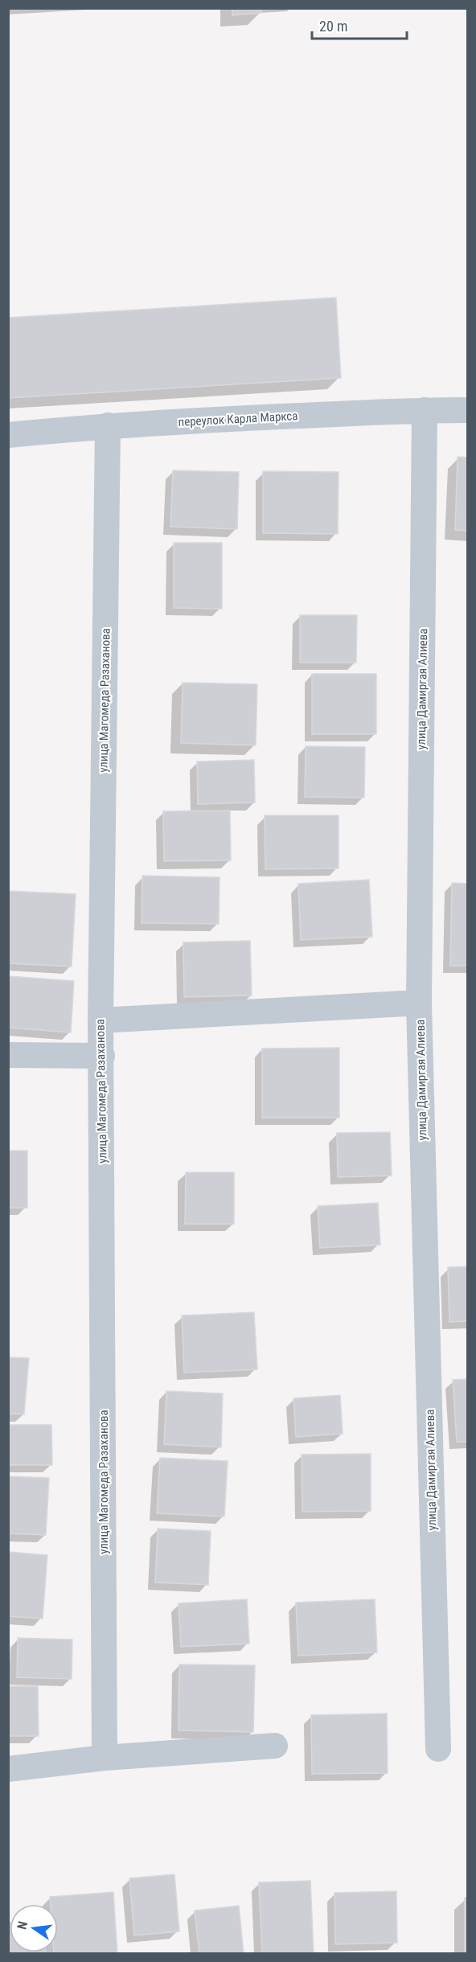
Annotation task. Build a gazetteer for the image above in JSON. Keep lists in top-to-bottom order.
{
  "streets": {
    "street": ["переулок Карла Маркса", "улица Дамиргая Алиева", "улица Магомеда Разаханова"]
  },
  "crossings": [
    ["переулок Карла Маркса", "улица Дамиргая Алиева"],
    ["переулок Карла Маркса", "улица Магомеда Разаханова"]
  ],
  "scale_bar": "20 m",
  "north": "left"
}
